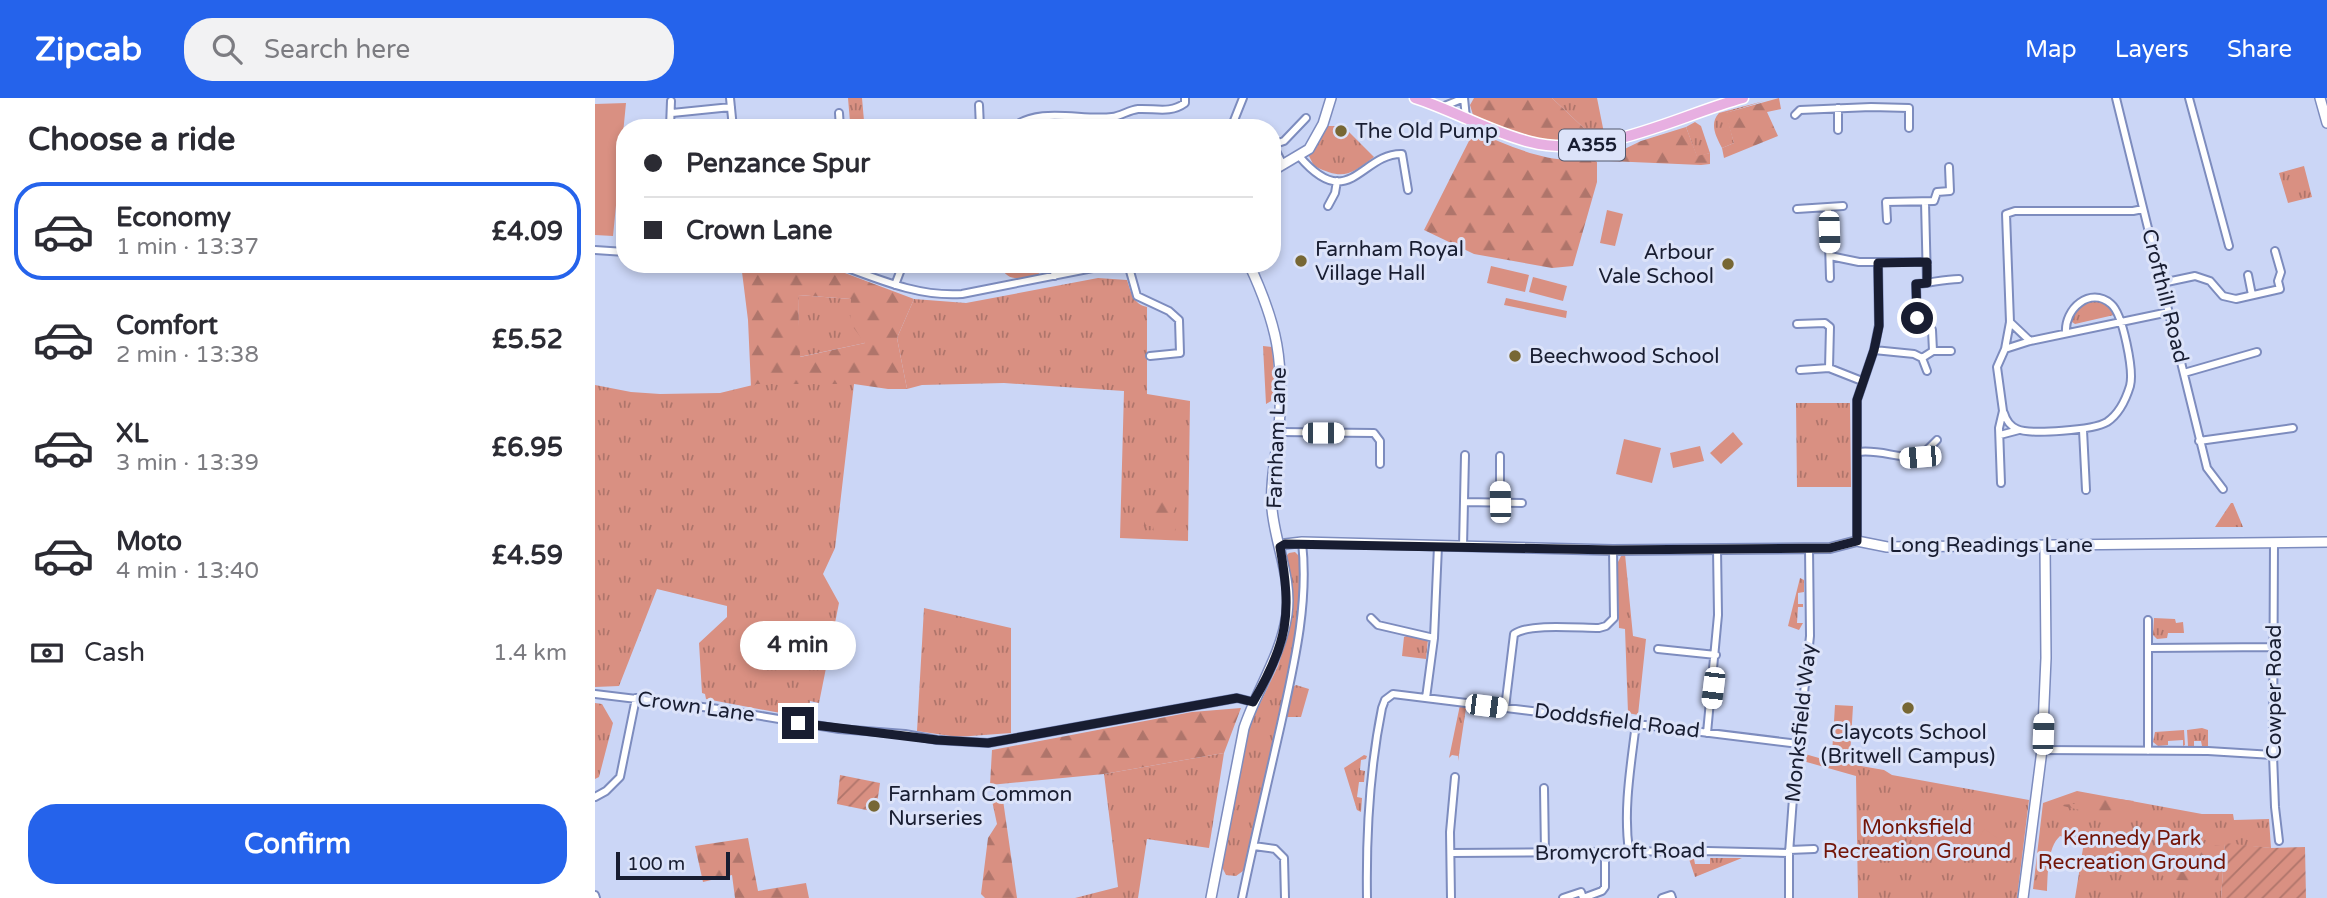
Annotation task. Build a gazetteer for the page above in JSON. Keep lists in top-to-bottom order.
{
  "streets": {
    "main road": ["A355"],
    "street": [
      "Crofthill Road",
      "Farnham Lane",
      "Long Readings Lane",
      "Cowper Road",
      "Crown Lane",
      "Doddsfield Road",
      "Monksfield Way",
      "Bromycroft Road"
    ]
  },
  "crossings": [
    ["Farnham Lane", "Long Readings Lane"],
    ["Farnham Lane", "Crown Lane"],
    ["Long Readings Lane", "Cowper Road"],
    ["Long Readings Lane", "Monksfield Way"],
    ["Doddsfield Road", "Monksfield Way"],
    ["Monksfield Way", "Bromycroft Road"]
  ],
  "parks": ["Monksfield Recreation Ground", "Kennedy Park Recreation Ground"],
  "places": [
    "The Old Pump",
    "Farnham Royal Village Hall",
    "Arbour Vale School",
    "Beechwood School",
    "Claycots School (Britwell Campus)",
    "Farnham Common Nurseries"
  ],
  "scale_bar": "100 m",
  "page": {
    "header": "Zipcab",
    "search": "Search here",
    "nav": ["Map", "Layers", "Share"],
    "heading": "Choose a ride",
    "banner": ["Penzance Spur", "Crown Lane"],
    "list": [
      {
        "name": "Economy",
        "note": "1 min · 13:37",
        "value": "£4.09"
      },
      {
        "name": "Comfort",
        "note": "2 min · 13:38",
        "value": "£5.52"
      },
      {
        "name": "XL",
        "note": "3 min · 13:39",
        "value": "£6.95"
      },
      {
        "name": "Moto",
        "note": "4 min · 13:40",
        "value": "£4.59"
      }
    ],
    "pay": ["Cash", "1.4 km"],
    "bubble": "4 min",
    "buttons": "Confirm",
    "scale": "100 m"
  }
}
